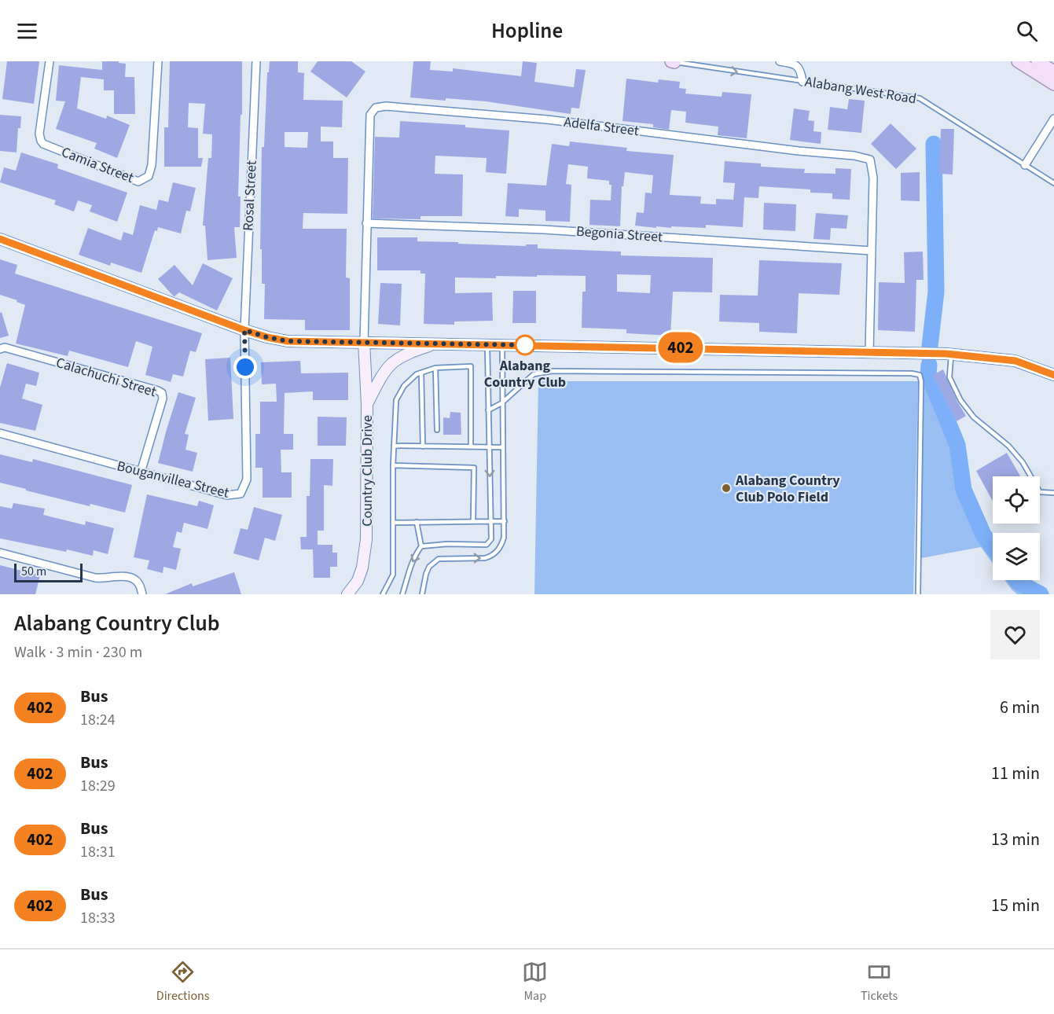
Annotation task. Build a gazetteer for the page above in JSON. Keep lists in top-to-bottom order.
{
  "streets": {
    "street": [
      "Adelfa Street",
      "Camia Street",
      "Rosal Street",
      "Begonia Street",
      "Calachuchi Street",
      "Country Club Drive",
      "Bouganvillea Street"
    ],
    "lane": ["Alabang West Road"]
  },
  "crossings": [
    ["Adelfa Street", "Begonia Street"],
    ["Adelfa Street", "Country Club Drive"],
    ["Rosal Street", "Bouganvillea Street"],
    ["Calachuchi Street", "Bouganvillea Street"]
  ],
  "places": ["Alabang Country Club", "Alabang Country Club Polo Field"],
  "lines": ["bus line 402"],
  "scale_bar": "50 m",
  "page": {
    "header": "Hopline",
    "on_map": "402",
    "scale": "50 m",
    "heading": ["Alabang Country Club", "Walk · 3 min · 230 m"],
    "list": [
      {
        "mark": "402",
        "name": "Bus",
        "note": "18:24",
        "value": "6 min"
      },
      {
        "mark": "402",
        "name": "Bus",
        "note": "18:29",
        "value": "11 min"
      },
      {
        "mark": "402",
        "name": "Bus",
        "note": "18:31",
        "value": "13 min"
      },
      {
        "mark": "402",
        "name": "Bus",
        "note": "18:33",
        "value": "15 min"
      }
    ],
    "tabs": ["Directions", "Map", "Tickets"]
  }
}
